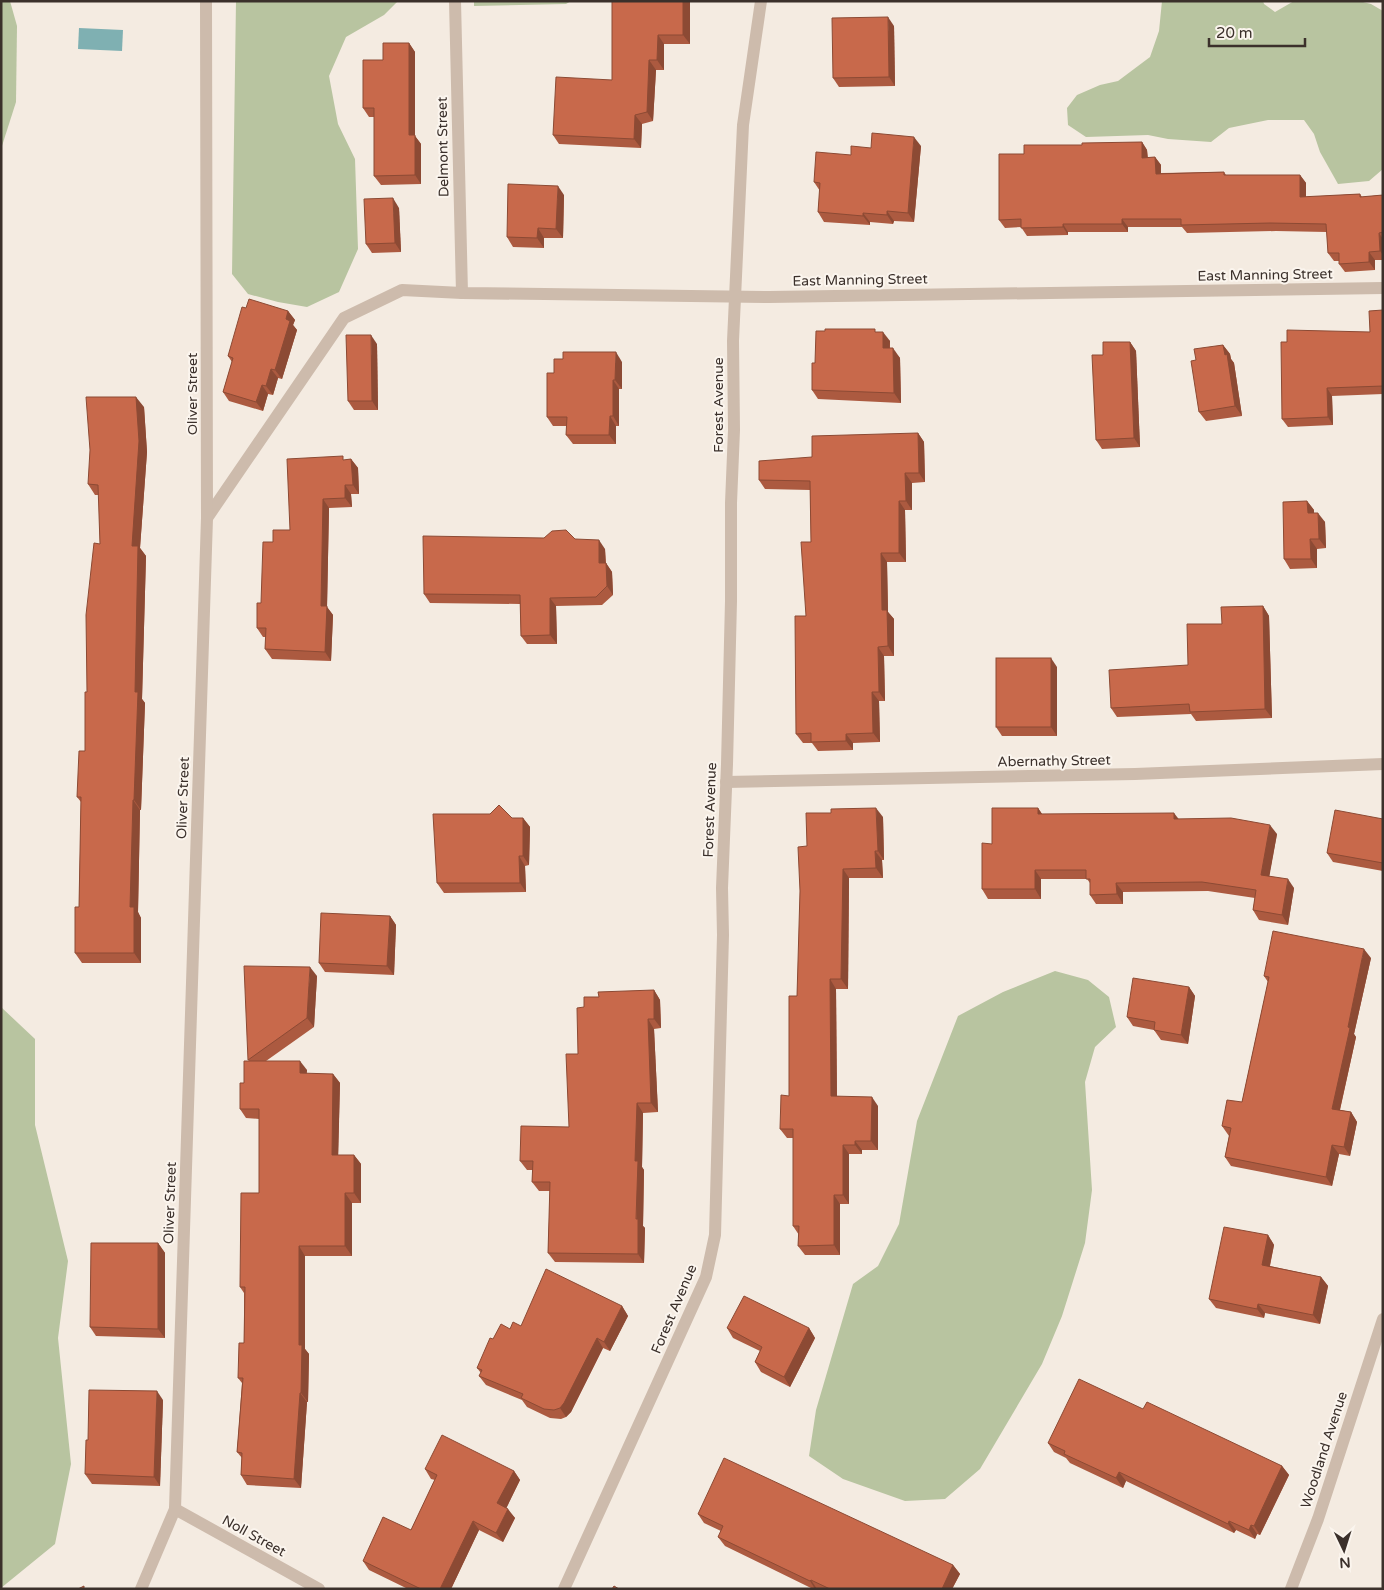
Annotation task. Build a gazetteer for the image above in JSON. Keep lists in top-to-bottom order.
{
  "streets": {
    "street": [
      "Delmont Street",
      "East Manning Street",
      "Oliver Street",
      "Forest Avenue",
      "Abernathy Street",
      "Woodland Avenue",
      "Noll Street"
    ]
  },
  "crossings": [
    ["Delmont Street", "East Manning Street"],
    ["East Manning Street", "Oliver Street"],
    ["East Manning Street", "Forest Avenue"],
    ["Oliver Street", "Noll Street"],
    ["Forest Avenue", "Abernathy Street"]
  ],
  "scale_bar": "20 m",
  "north": "bottom"
}
